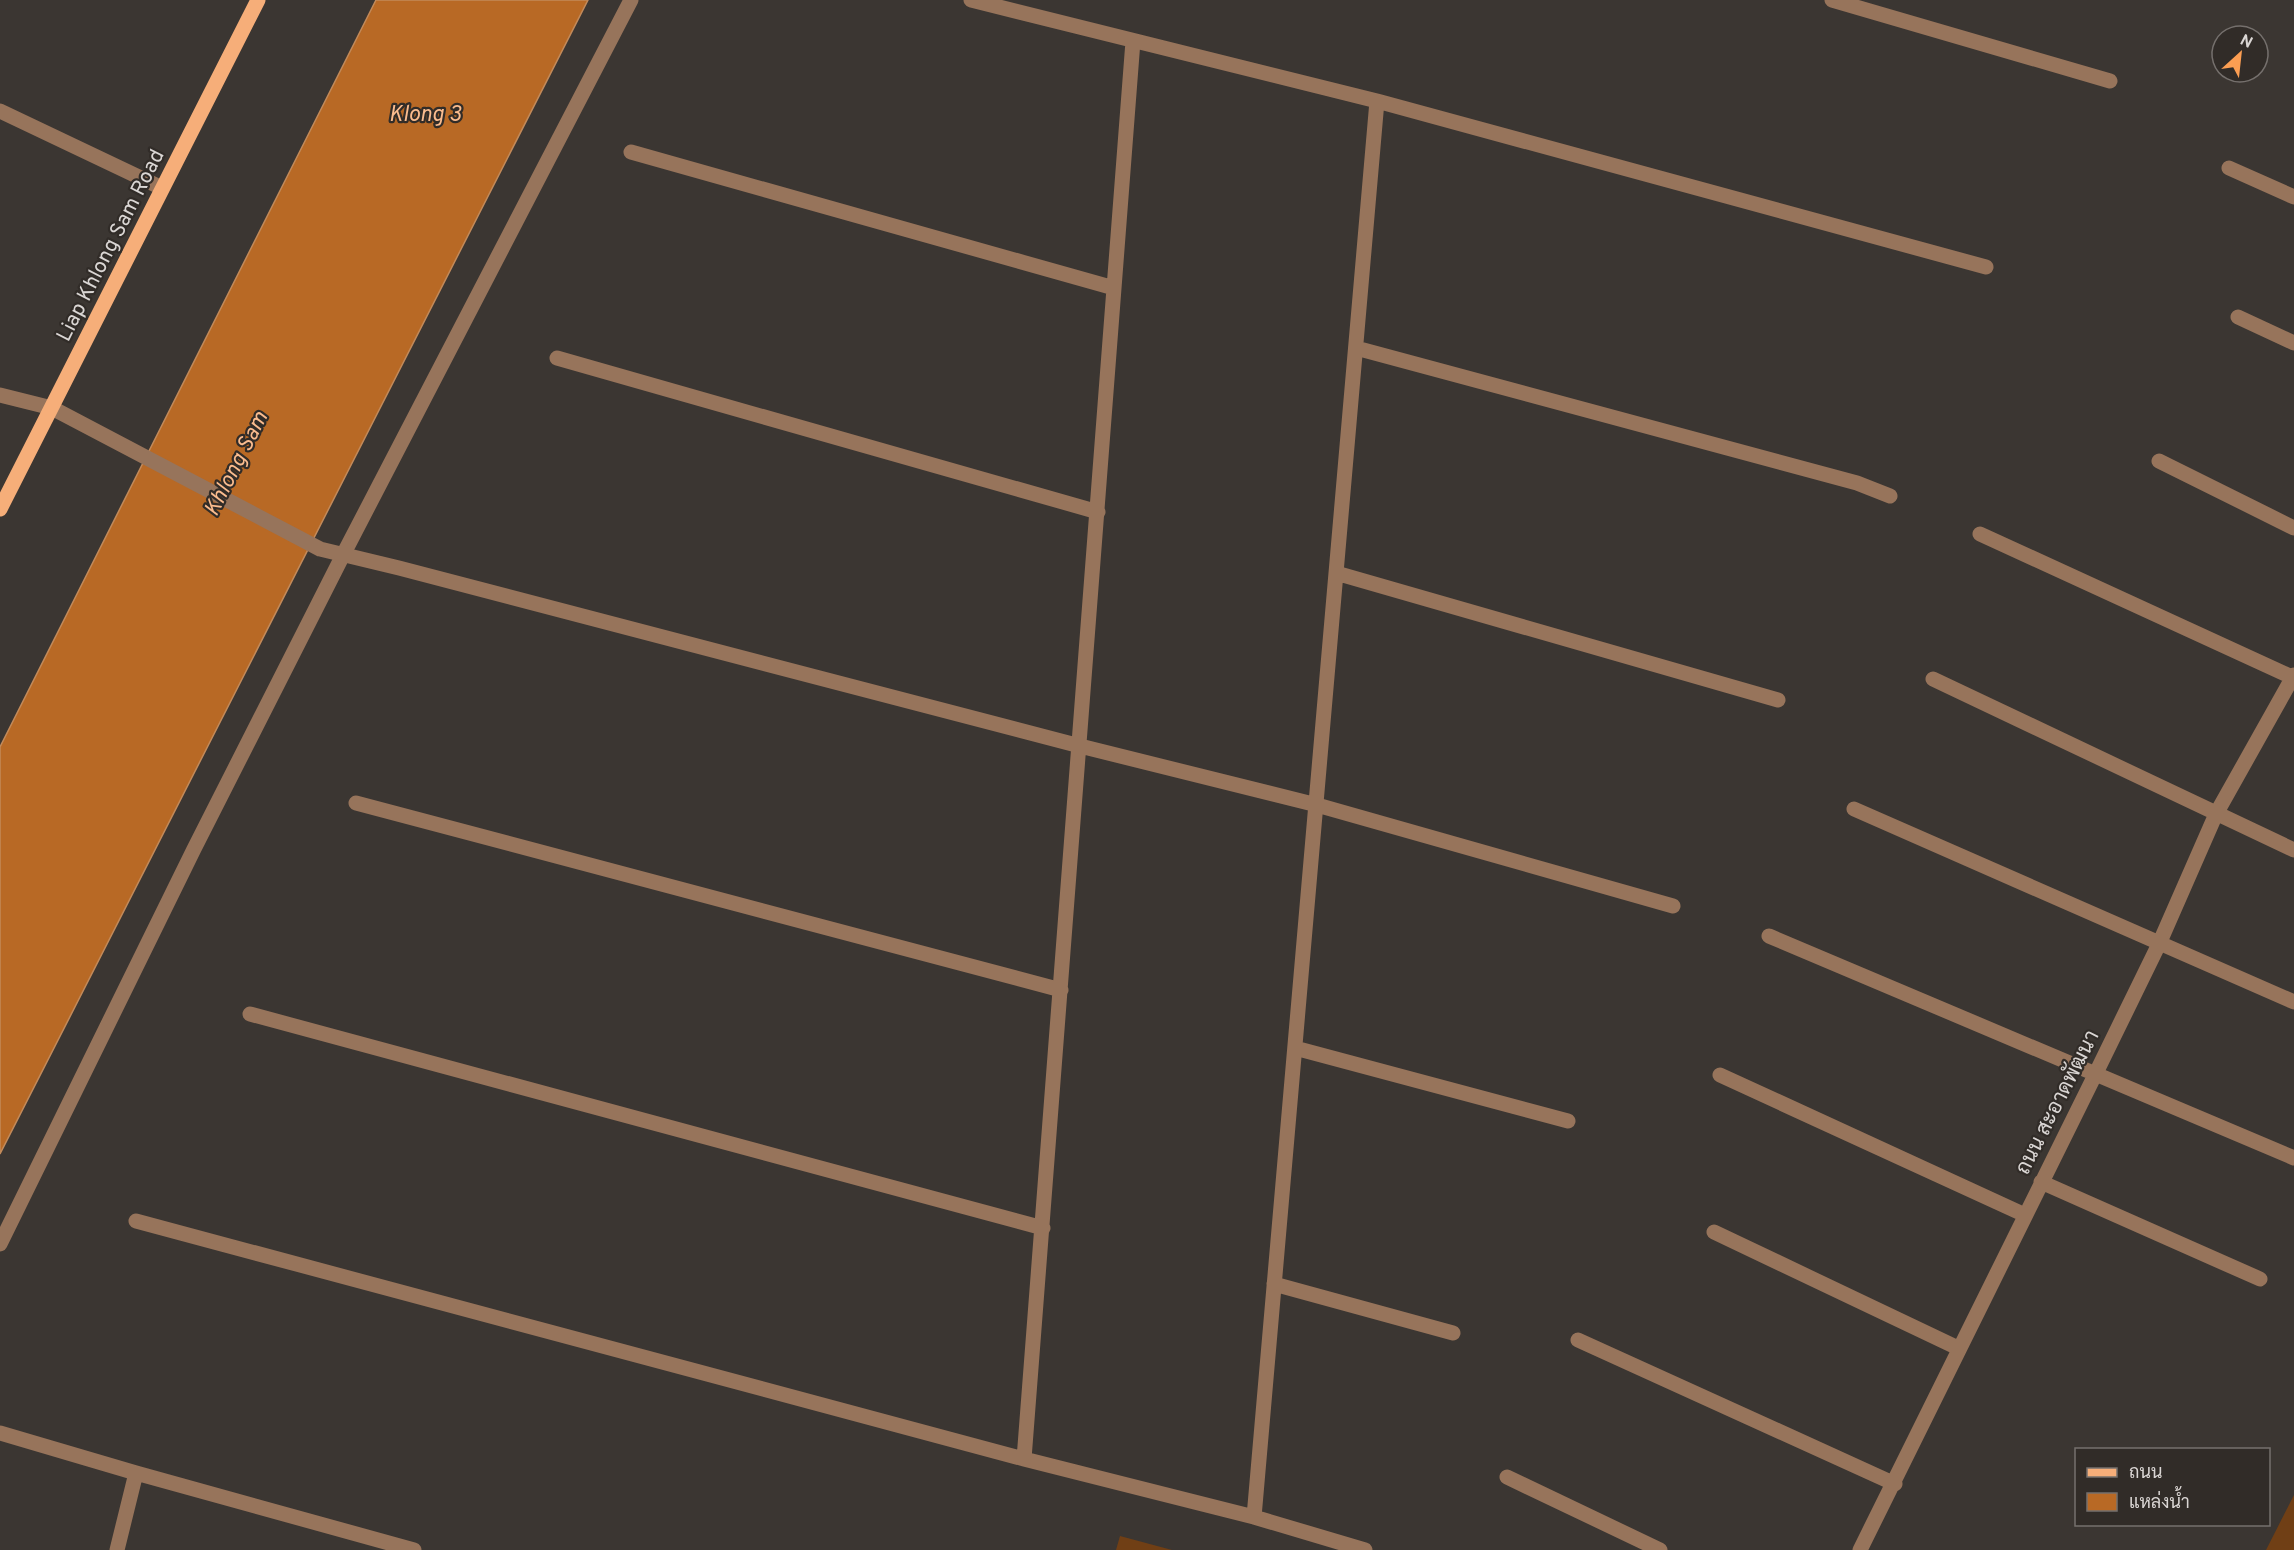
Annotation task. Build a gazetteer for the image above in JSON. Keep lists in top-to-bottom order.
{
  "streets": {
    "main road": ["Liap Khlong Sam Road"],
    "street": ["ถนน สะอาดพัฒนา"]
  },
  "water": ["Klong 3", "Khlong Sam"],
  "legend": ["ถนน", "แหล่งน้ำ"],
  "north": "top right"
}
